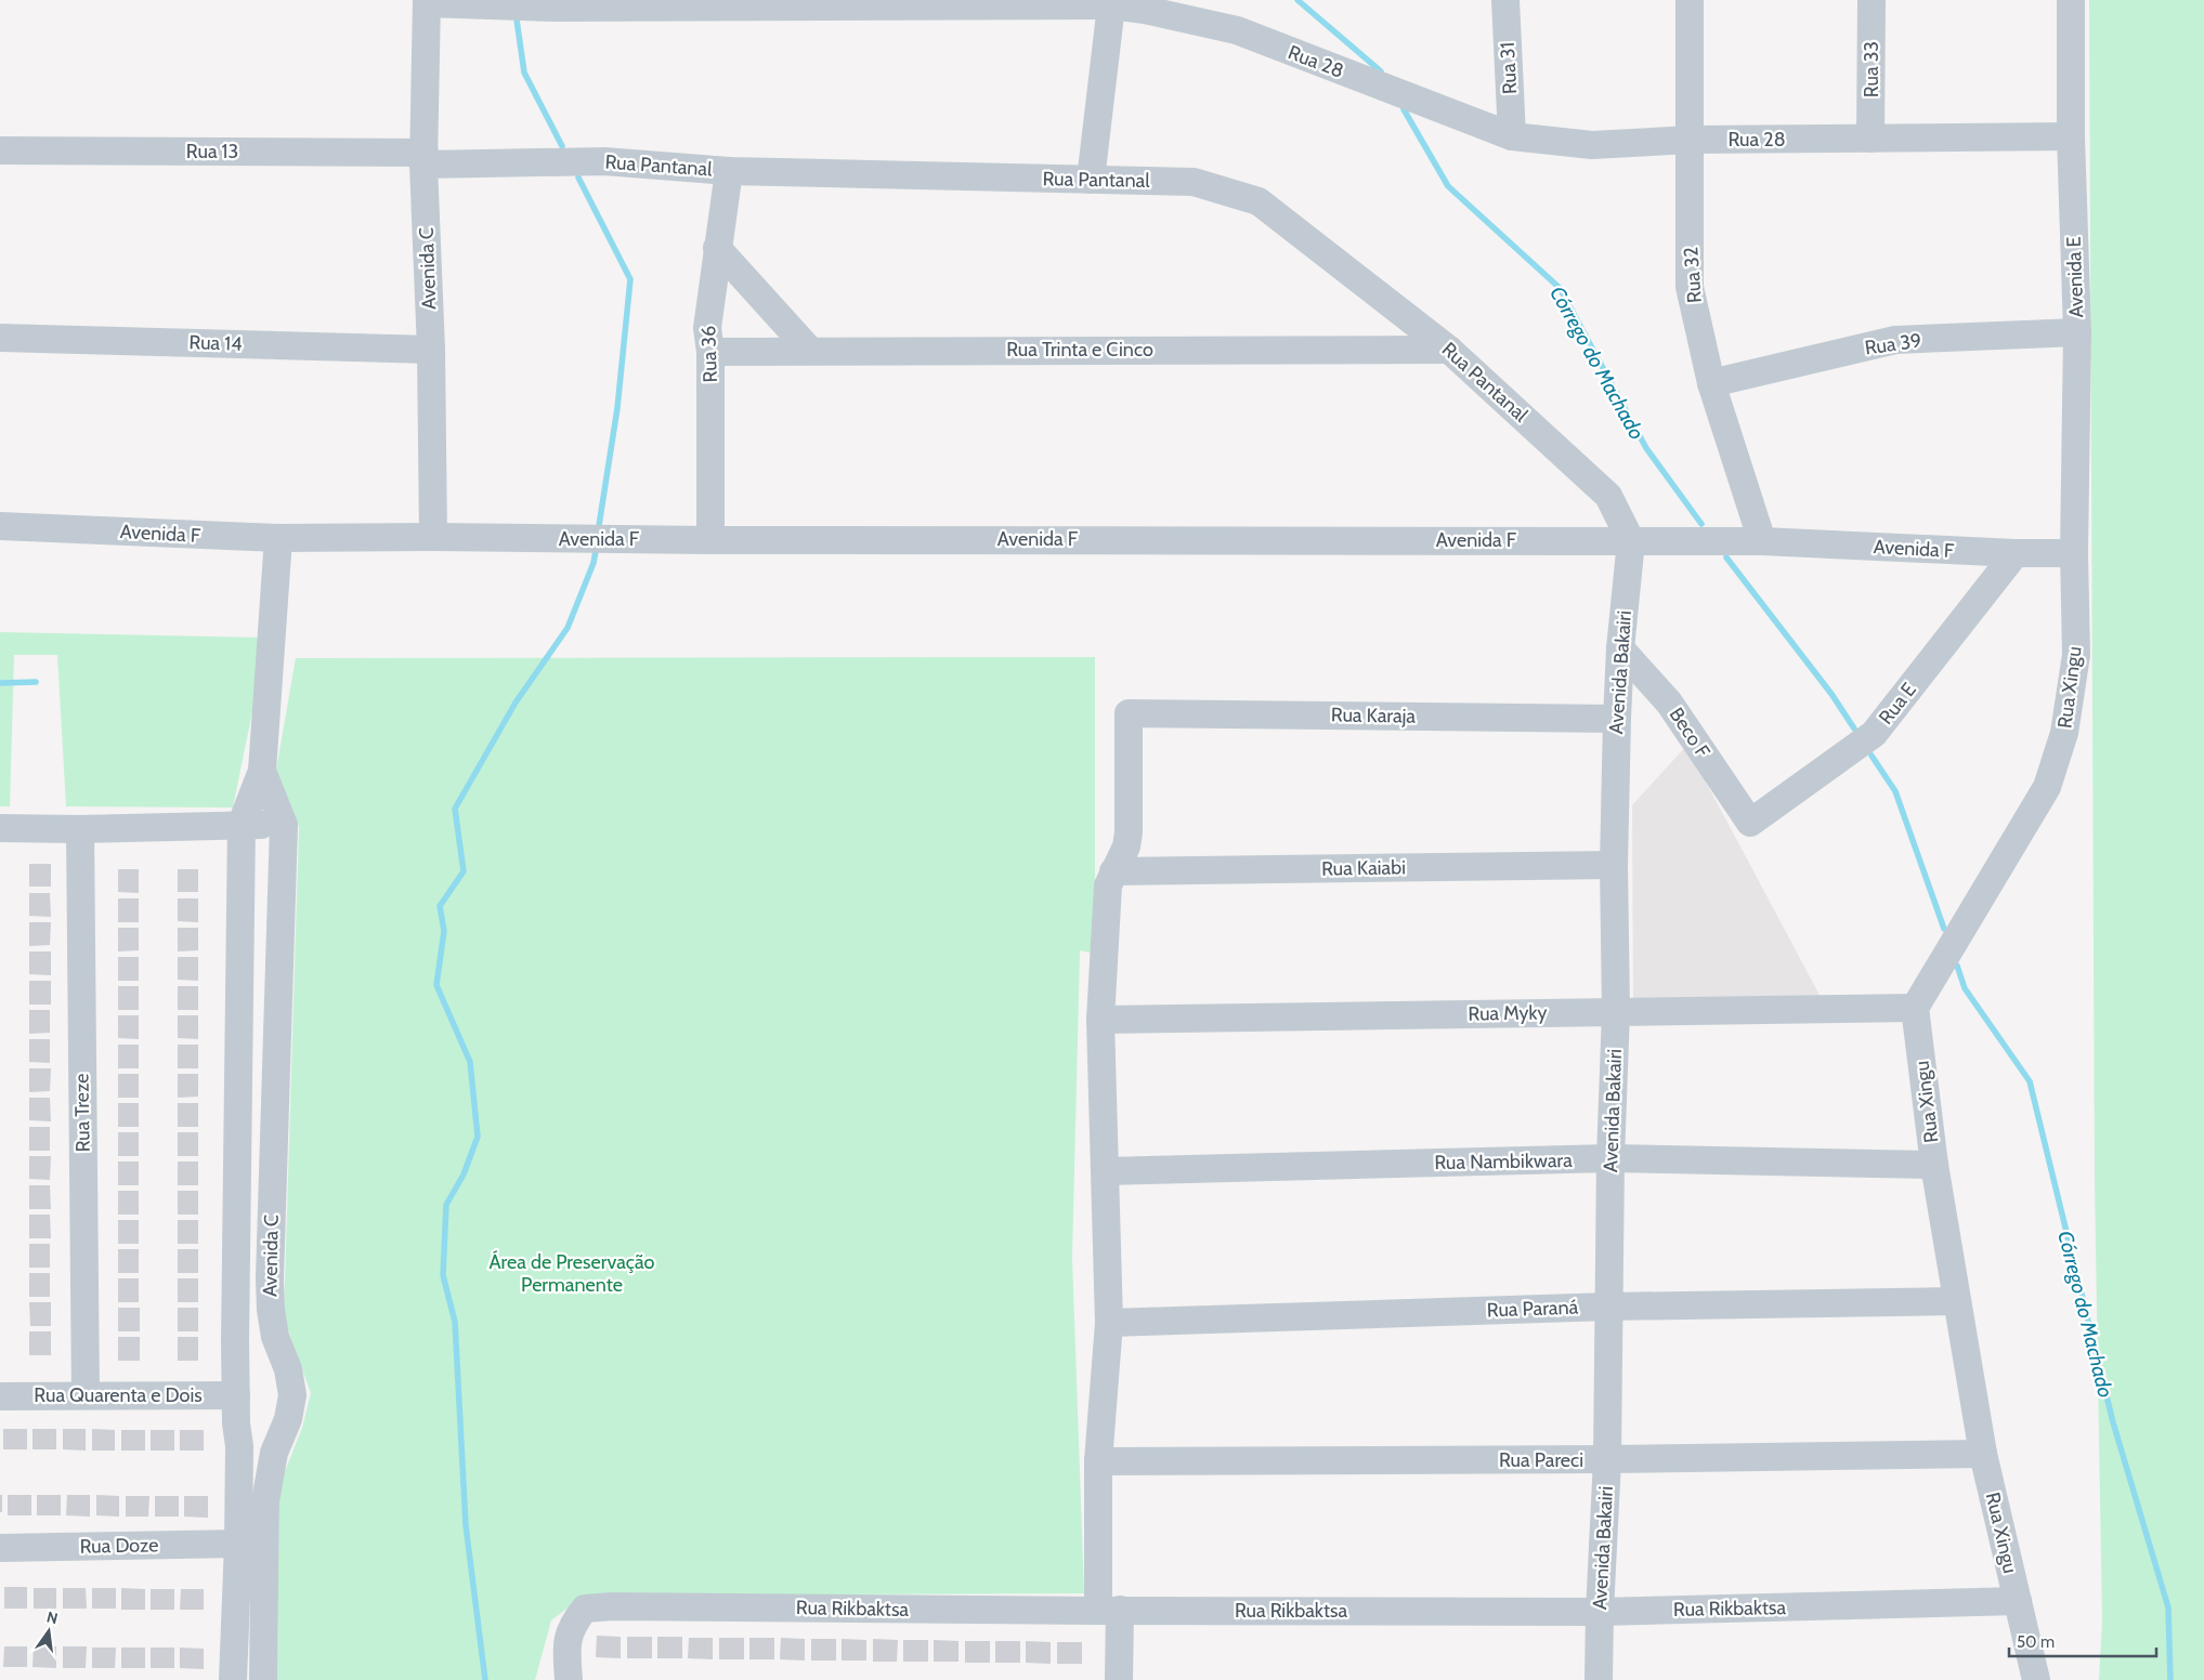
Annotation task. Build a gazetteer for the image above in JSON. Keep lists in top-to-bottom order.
{
  "streets": {
    "street": [
      "Rua 28",
      "Rua 31",
      "Rua 33",
      "Rua 13",
      "Rua Pantanal",
      "Avenida C",
      "Rua 32",
      "Avenida E",
      "Rua 14",
      "Rua 39",
      "Rua Trinta e Cinco",
      "Rua 36",
      "Avenida F",
      "Avenida Bakairi",
      "Rua Xingu",
      "Rua E",
      "Rua Karaja",
      "Beco F",
      "Rua Kaiabi",
      "Rua Myky",
      "Rua Treze",
      "Rua Nambikwara",
      "Rua Paraná",
      "Rua Quarenta e Dois",
      "Rua Pareci",
      "Rua Doze",
      "Rua Rikbaktsa"
    ]
  },
  "crossings": [
    ["Rua 28", "Rua 31"],
    ["Rua 28", "Rua 33"],
    ["Rua 28", "Avenida C"],
    ["Rua 28", "Rua 32"],
    ["Rua 28", "Avenida E"],
    ["Rua 13", "Rua Pantanal"],
    ["Rua 13", "Avenida C"],
    ["Rua Pantanal", "Avenida C"],
    ["Rua Pantanal", "Rua Trinta e Cinco"],
    ["Rua Pantanal", "Rua 36"],
    ["Rua Pantanal", "Avenida F"],
    ["Rua Pantanal", "Avenida Bakairi"],
    ["Avenida C", "Rua 14"],
    ["Avenida C", "Avenida F"],
    ["Avenida C", "Rua Quarenta e Dois"],
    ["Avenida C", "Rua Doze"],
    ["Rua 32", "Rua 39"],
    ["Rua 32", "Avenida F"],
    ["Avenida E", "Rua 39"],
    ["Avenida E", "Avenida F"],
    ["Avenida E", "Rua Xingu"],
    ["Rua Trinta e Cinco", "Rua 36"],
    ["Rua 36", "Avenida F"],
    ["Avenida F", "Avenida Bakairi"],
    ["Avenida F", "Rua Xingu"],
    ["Avenida F", "Rua E"],
    ["Avenida Bakairi", "Rua Karaja"],
    ["Avenida Bakairi", "Beco F"],
    ["Avenida Bakairi", "Rua Kaiabi"],
    ["Avenida Bakairi", "Rua Myky"],
    ["Avenida Bakairi", "Rua Nambikwara"],
    ["Avenida Bakairi", "Rua Paraná"],
    ["Avenida Bakairi", "Rua Pareci"],
    ["Avenida Bakairi", "Rua Rikbaktsa"],
    ["Rua Xingu", "Rua Myky"],
    ["Rua Xingu", "Rua Nambikwara"],
    ["Rua Xingu", "Rua Paraná"],
    ["Rua Xingu", "Rua Pareci"],
    ["Rua Xingu", "Rua Rikbaktsa"],
    ["Rua E", "Beco F"],
    ["Rua Karaja", "Rua Kaiabi"],
    ["Rua Treze", "Rua Quarenta e Dois"]
  ],
  "water": ["Córrego do Machado"],
  "parks": ["Área de Preservação Permanente"],
  "scale_bar": "50 m",
  "north": "top"
}
